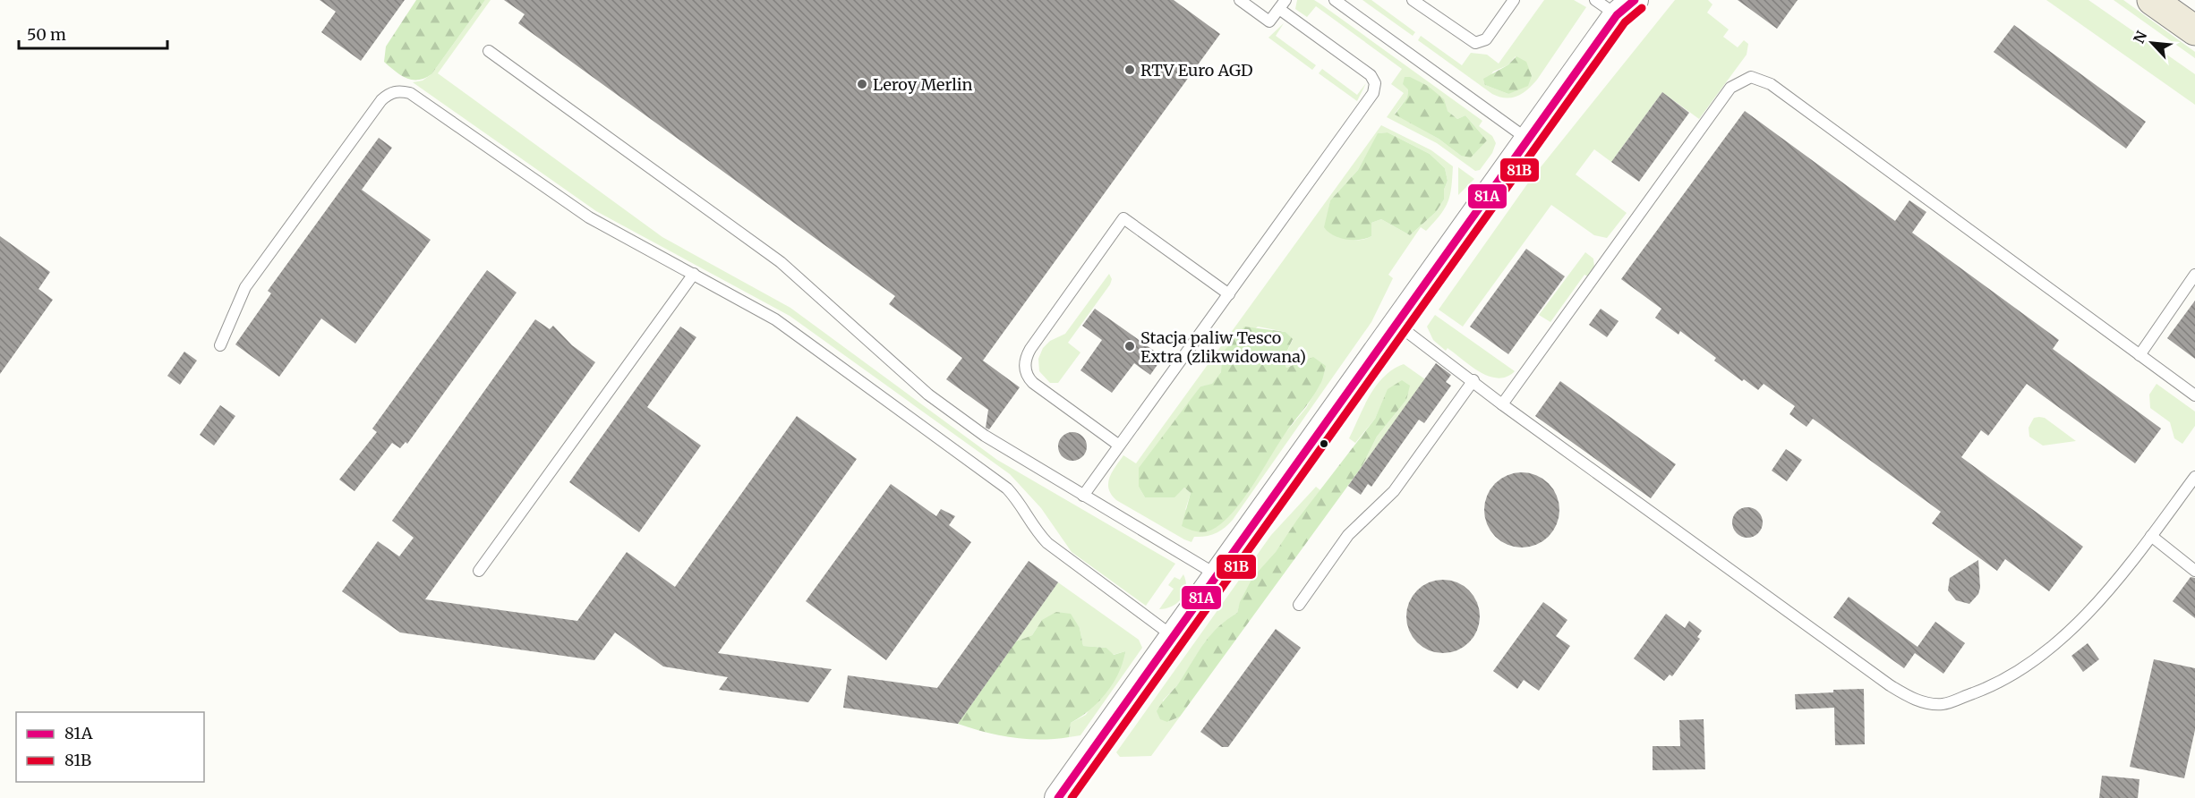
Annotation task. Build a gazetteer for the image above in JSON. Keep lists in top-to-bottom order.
{
  "places": ["RTV Euro AGD", "Leroy Merlin", "Stacja paliw Tesco Extra (zlikwidowana)"],
  "lines": ["transit line 81A", "transit line 81B"],
  "legend": ["81A", "81B"],
  "scale_bar": "50 m",
  "north": "top left"
}
